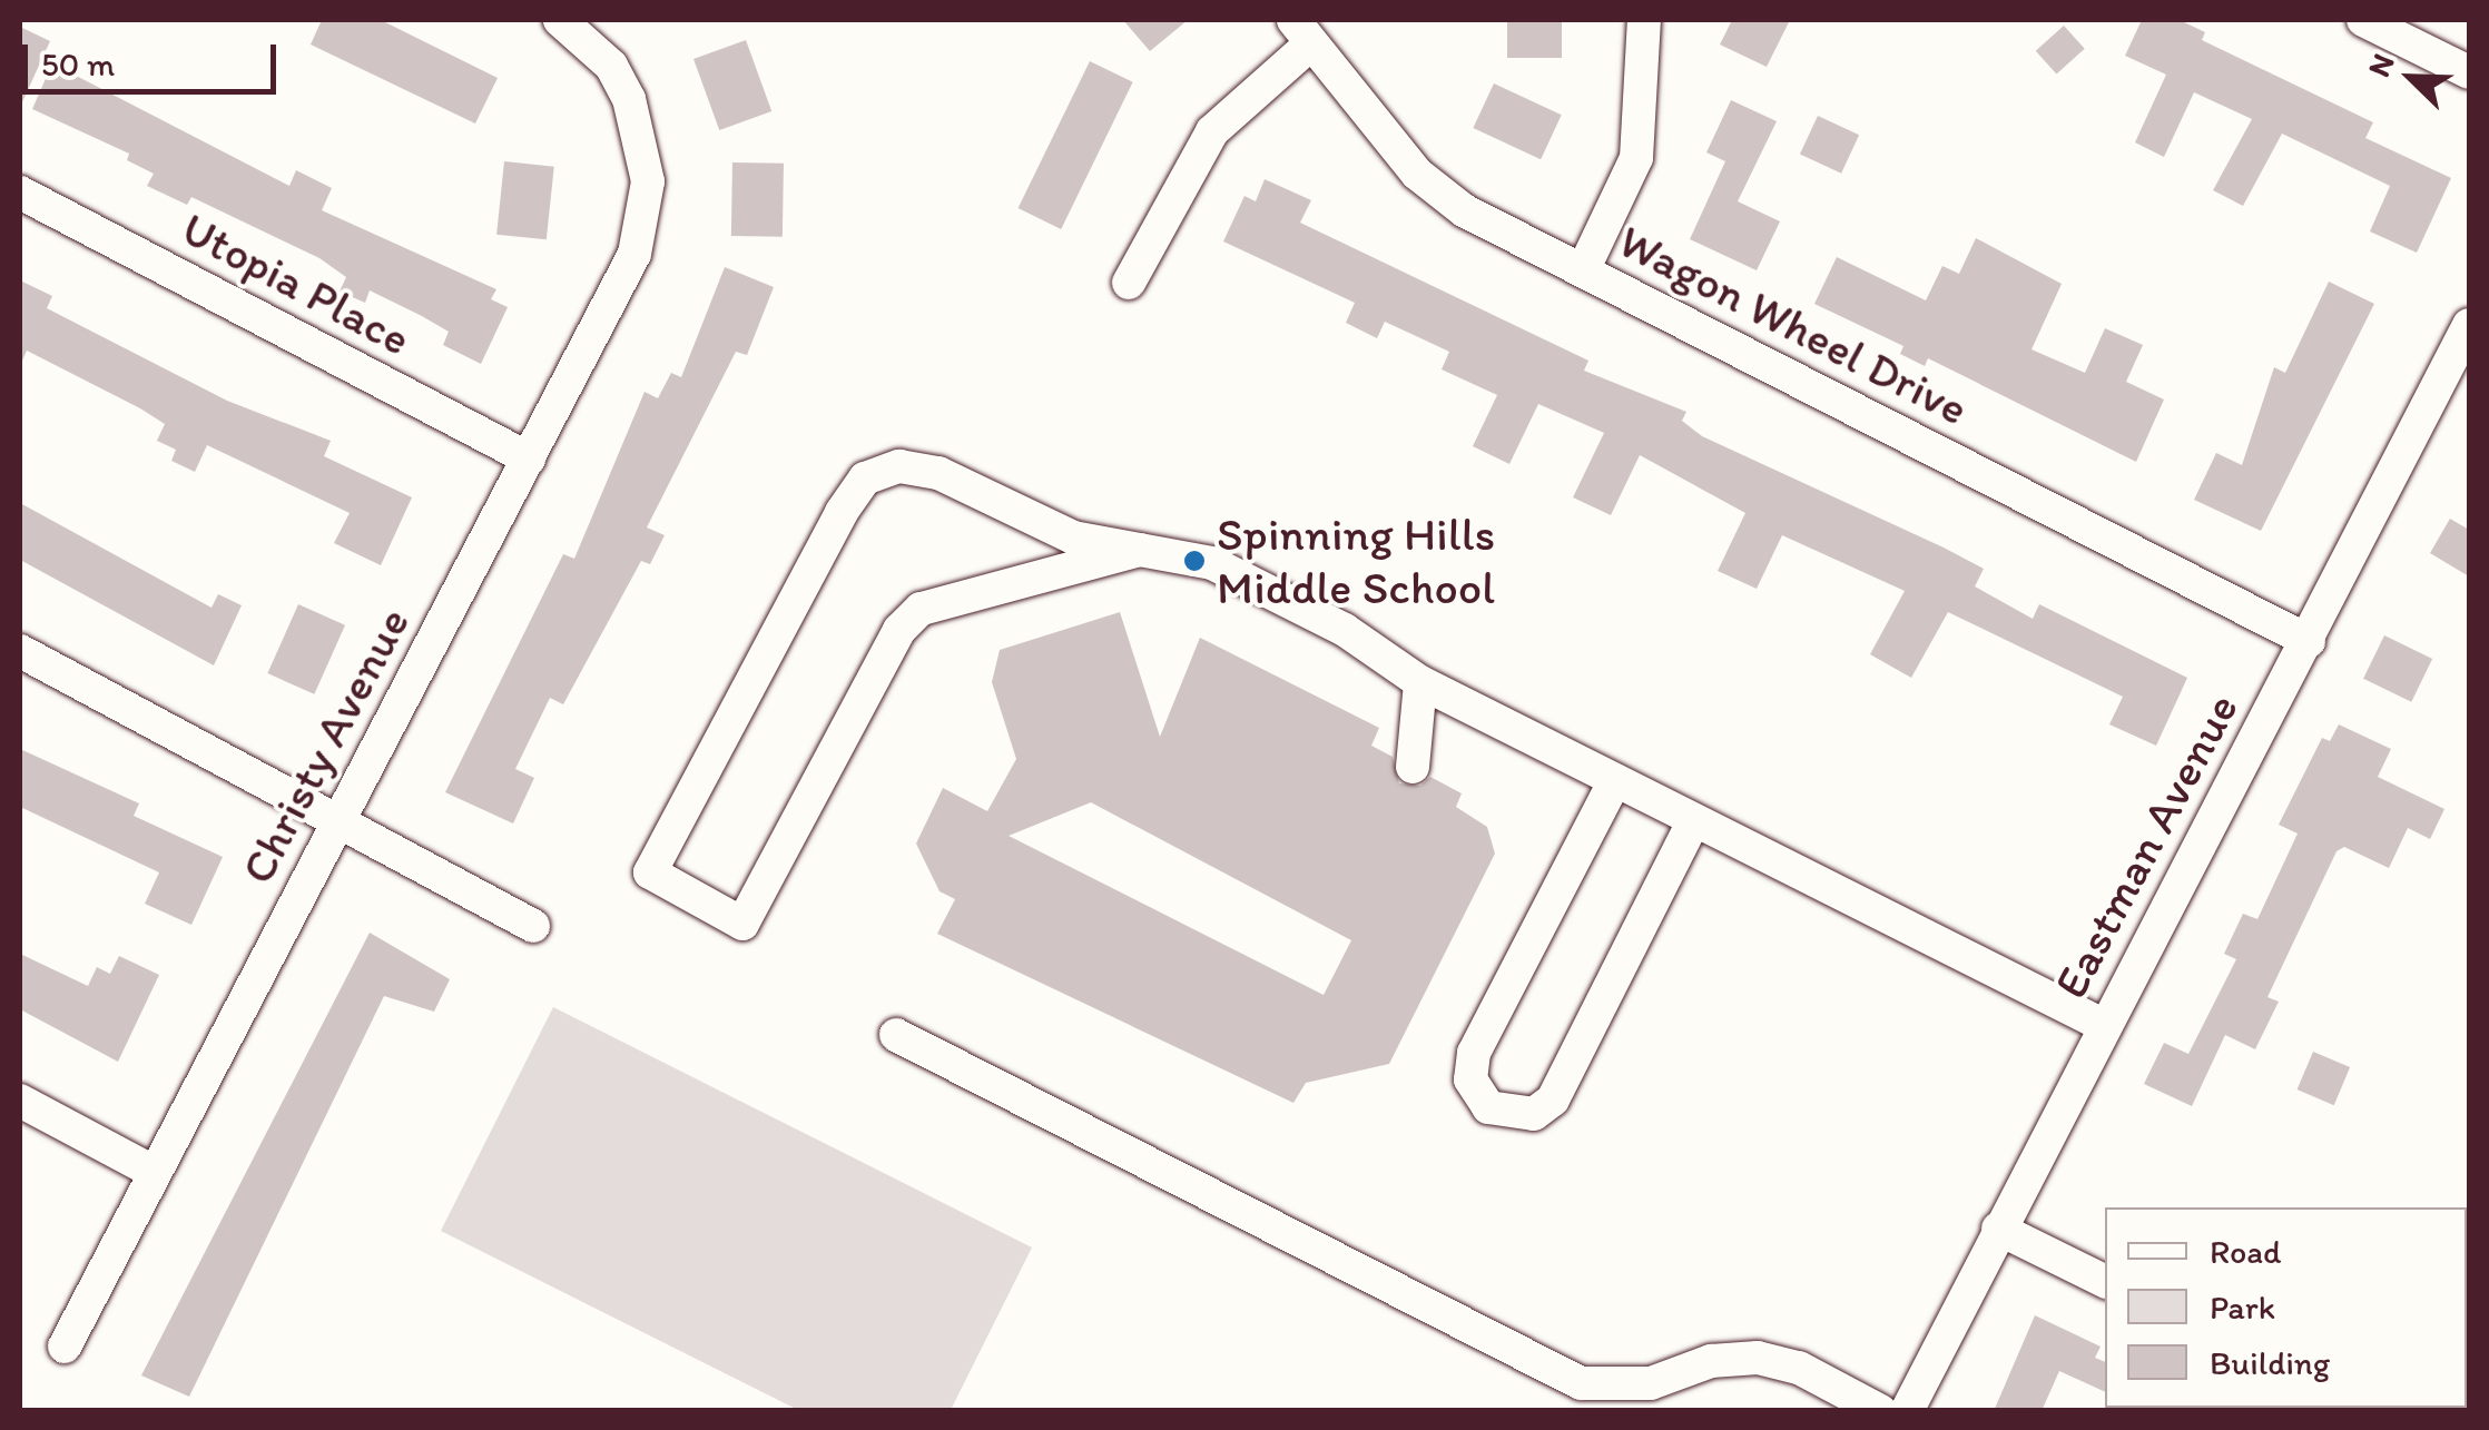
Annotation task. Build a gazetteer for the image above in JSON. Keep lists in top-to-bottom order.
{
  "streets": {
    "street": [
      "Utopia Place",
      "Wagon Wheel Drive",
      "Christy Avenue",
      "Eastman Avenue"
    ]
  },
  "crossings": [
    ["Utopia Place", "Christy Avenue"],
    ["Wagon Wheel Drive", "Eastman Avenue"]
  ],
  "places": ["Spinning Hills Middle School"],
  "legend": ["Road", "Park", "Building"],
  "scale_bar": "50 m",
  "north": "top left"
}
